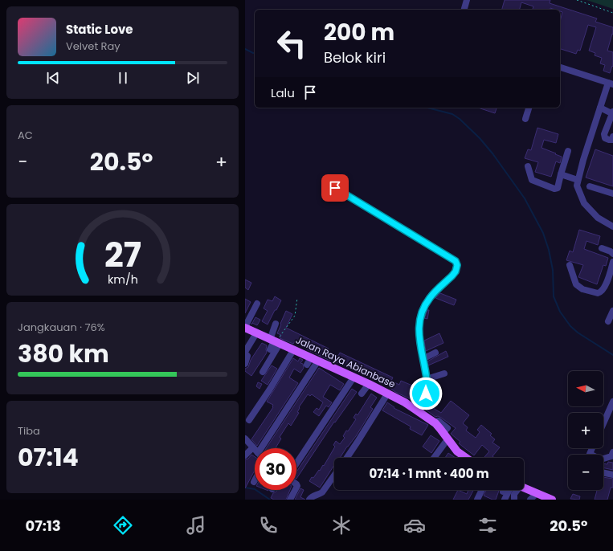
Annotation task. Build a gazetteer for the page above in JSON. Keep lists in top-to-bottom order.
{
  "streets": {
    "main road": ["Jalan Raya Abianbase"]
  },
  "north": "left",
  "page": {
    "turn": ["200 m", "Belok kiri"],
    "song": ["Static Love", "Velvet Ray"],
    "then": "Lalu",
    "tile": [
      "AC",
      ["Jangkauan · 76%", "380 km"],
      ["Tiba", "07:14"]
    ],
    "heat": ["−", "20.5°", "+"],
    "map_buttons": ["+", "−"],
    "limit": "30",
    "trip": "07:14 · 1 mnt · 400 m",
    "tabs": ["07:13", "20.5°"],
    "gauge": ["27", "km/h"]
  }
}
